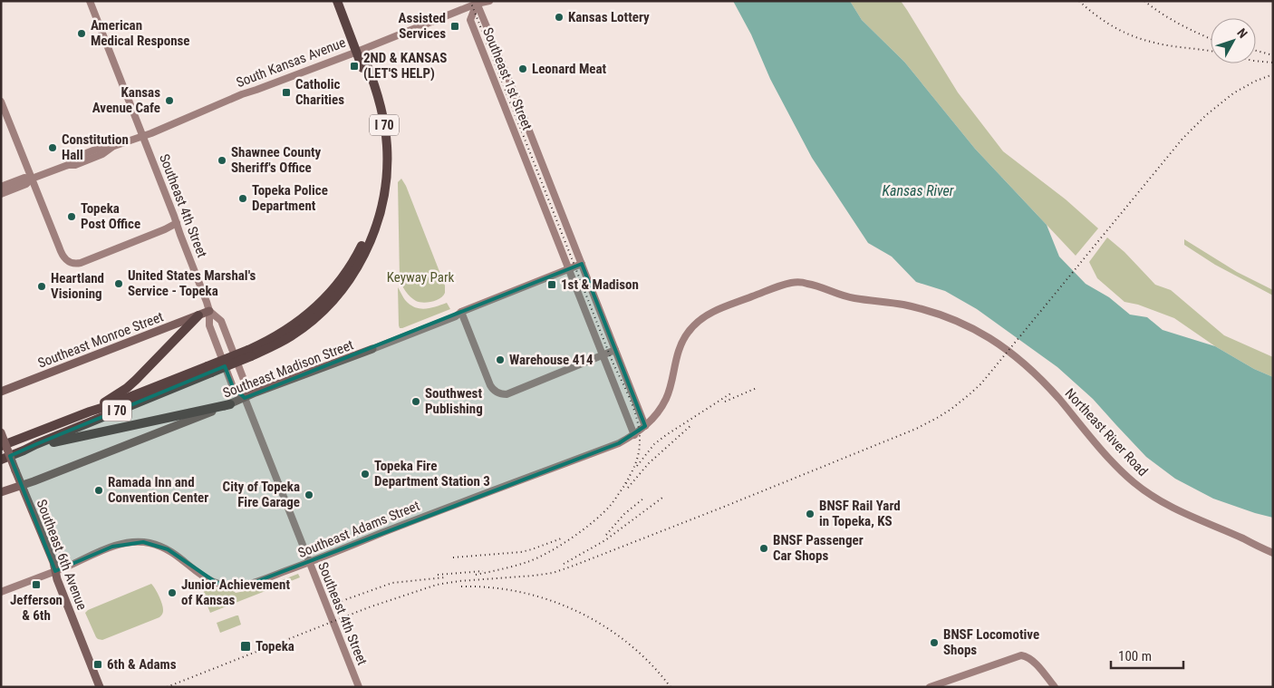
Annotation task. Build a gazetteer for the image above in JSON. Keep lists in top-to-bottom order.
{
  "streets": {
    "highway": ["I 70"],
    "main road": ["Southeast Monroe Street", "Southeast Madison Street", "Southeast 6th Avenue"],
    "street": [
      "South Kansas Avenue",
      "Southeast 1st Street",
      "Southeast 4th Street",
      "Northeast River Road",
      "Southeast Adams Street"
    ]
  },
  "crossings": [
    ["South Kansas Avenue", "Southeast 1st Street"],
    ["South Kansas Avenue", "Southeast 4th Street"],
    ["Southeast 1st Street", "Southeast Madison Street"],
    ["Southeast 1st Street", "Southeast Adams Street"],
    ["Southeast 4th Street", "Southeast Monroe Street"],
    ["Southeast 4th Street", "Southeast Madison Street"],
    ["Southeast 4th Street", "Southeast Adams Street"],
    ["Southeast Madison Street", "Southeast 6th Avenue"],
    ["Northeast River Road", "Southeast Adams Street"],
    ["Southeast Adams Street", "Southeast 6th Avenue"]
  ],
  "water": ["Kansas River"],
  "parks": ["Keyway Park"],
  "places": {
    "other": [
      "Kansas Lottery",
      "American Medical Response",
      "Leonard Meat",
      "Kansas Avenue Cafe",
      "Constitution Hall",
      "Shawnee County Sheriff's Office",
      "Topeka Police Department",
      "Topeka Post Office",
      "United States Marshal's Service - Topeka",
      "Heartland Visioning",
      "Warehouse 414",
      "Southwest Publishing",
      "Topeka Fire Department Station 3",
      "Ramada Inn and Convention Center",
      "City of Topeka Fire Garage",
      "BNSF Rail Yard in Topeka, KS",
      "BNSF Passenger Car Shops",
      "Junior Achievement of Kansas",
      "BNSF Locomotive Shops"
    ],
    "transit": [
      "Assisted Services",
      "2ND & KANSAS (LET'S HELP)",
      "Catholic Charities",
      "1st & Madison",
      "Jefferson & 6th",
      "Topeka",
      "6th & Adams"
    ]
  },
  "scale_bar": "100 m",
  "north": "top right"
}
